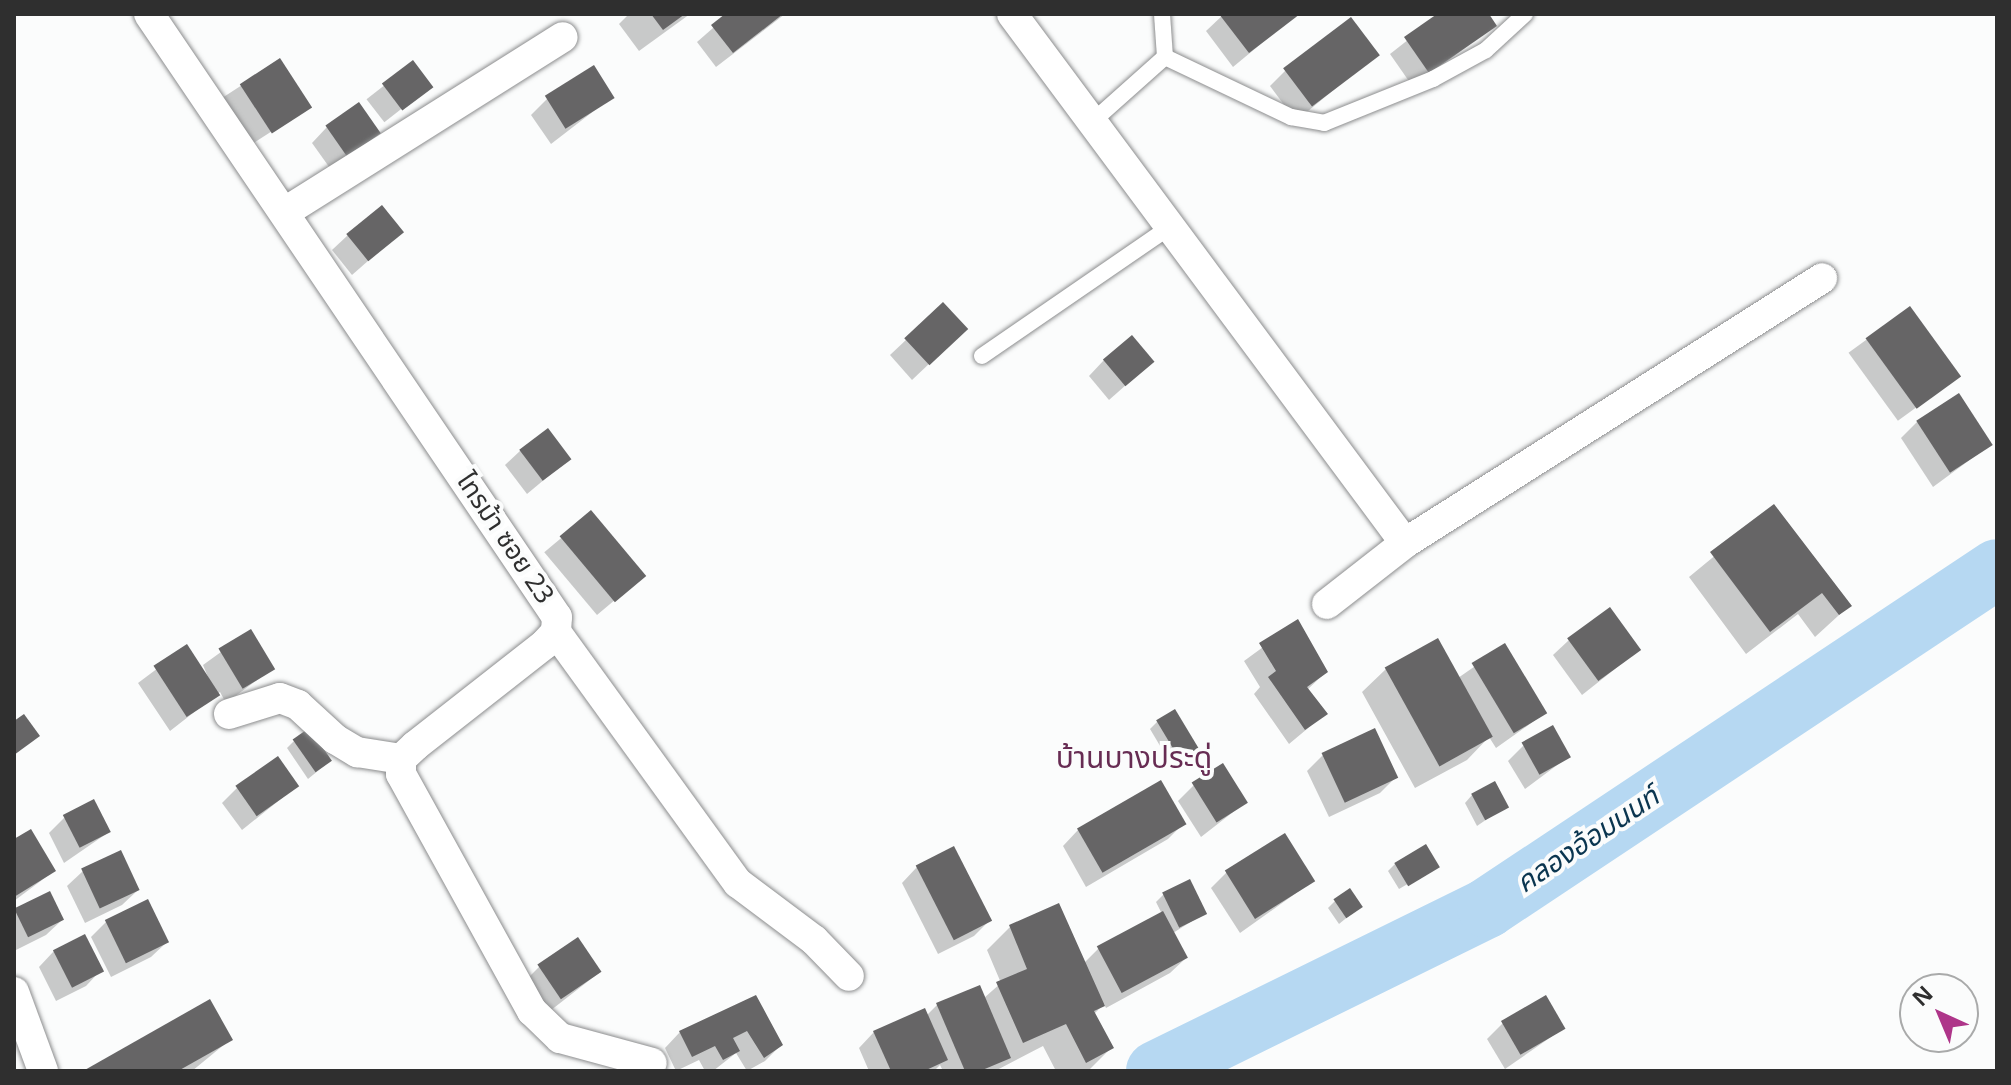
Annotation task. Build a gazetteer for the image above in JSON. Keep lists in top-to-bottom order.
{
  "streets": {
    "street": ["ไทรม้า ซอย 23"]
  },
  "districts": ["บ้านบางประดู่"],
  "water": ["คลองอ้อมนนท์"],
  "north": "top left"
}
